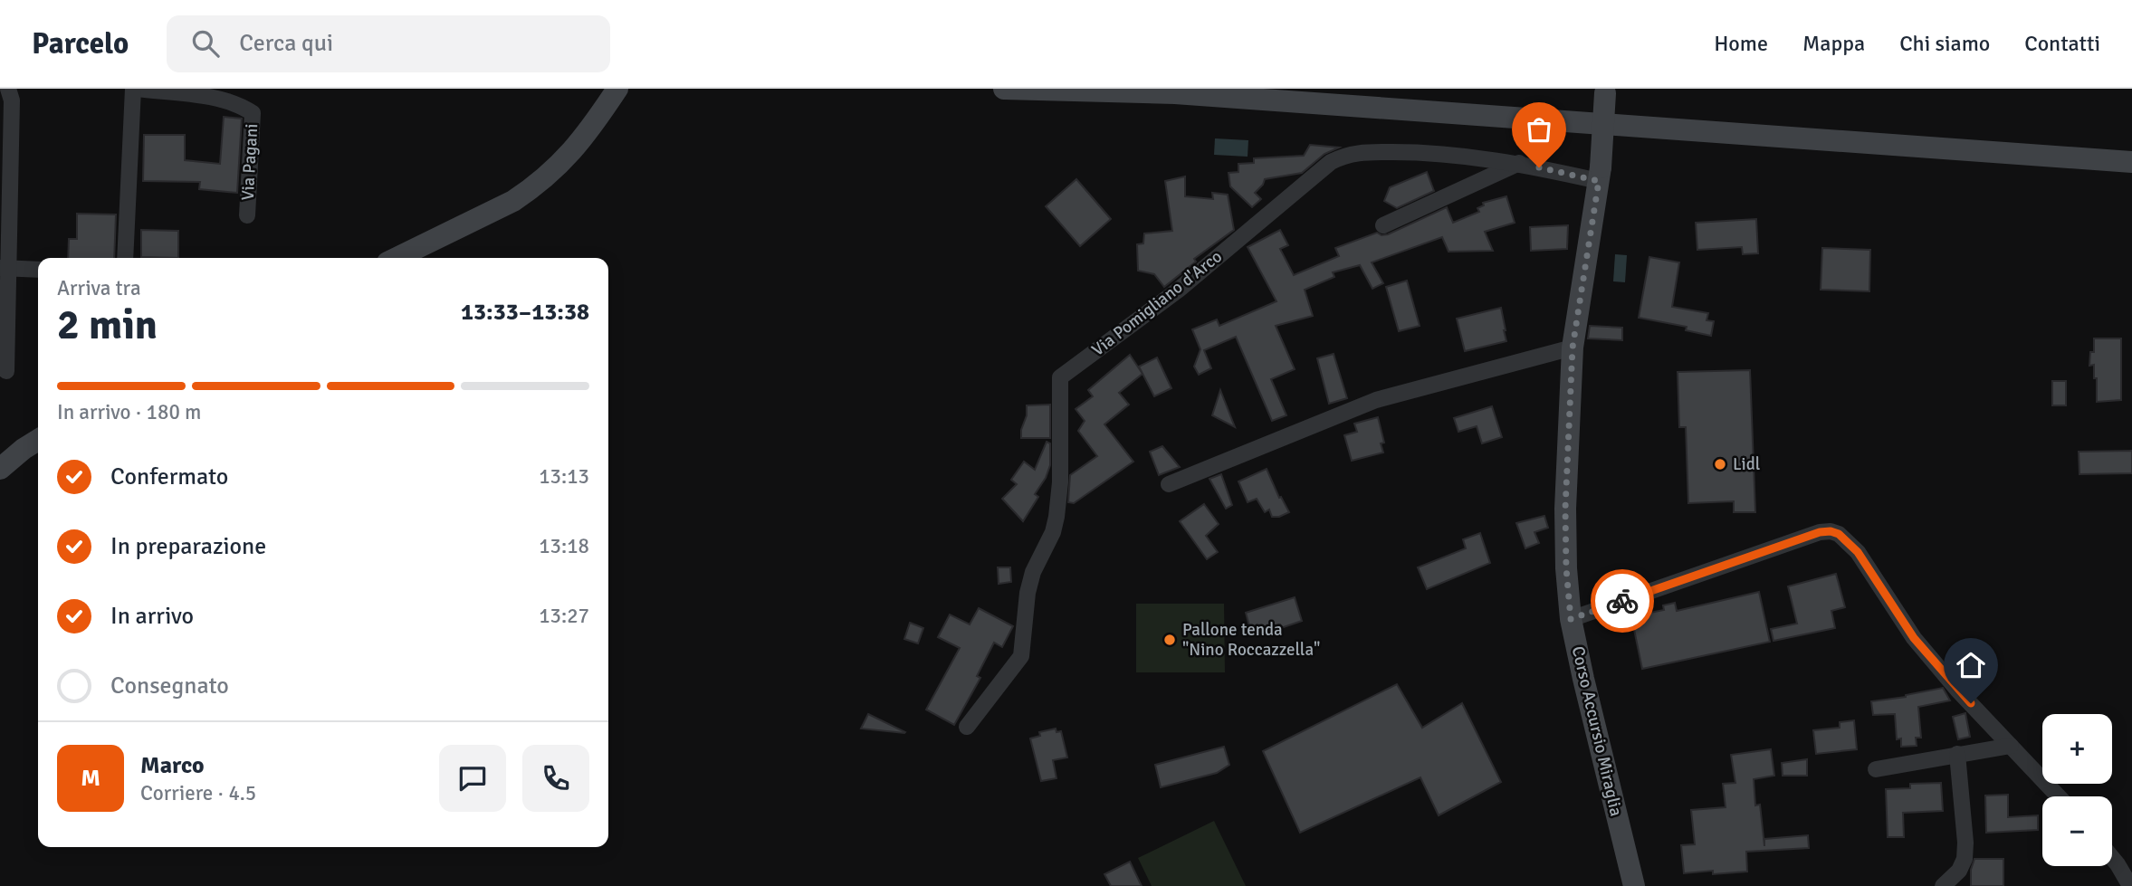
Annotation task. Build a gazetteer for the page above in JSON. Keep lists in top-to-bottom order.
{
  "streets": {
    "street": ["Via Pagani", "Via Pomigliano d'Arco", "Corso Accursio Miraglia"]
  },
  "crossings": [
    ["Via Pomigliano d'Arco", "Corso Accursio Miraglia"]
  ],
  "places": ["Lidl", "Pallone tenda \"Nino Roccazzella\""],
  "page": {
    "header": "Parcelo",
    "search": "Cerca qui",
    "nav": [
      "Home",
      "Mappa",
      "Chi siamo",
      "Contatti"
    ],
    "heading": ["2 min", "Arriva tra", "13:33–13:38"],
    "panel": ["Marco", "Corriere · 4.5"],
    "bar": "In arrivo · 180 m",
    "list": [
      ["Confermato", "13:13"],
      ["In preparazione", "13:18"],
      ["In arrivo", "13:27"],
      "Consegnato"
    ],
    "map_buttons": ["+", "−"],
    "round": "M"
  }
}
